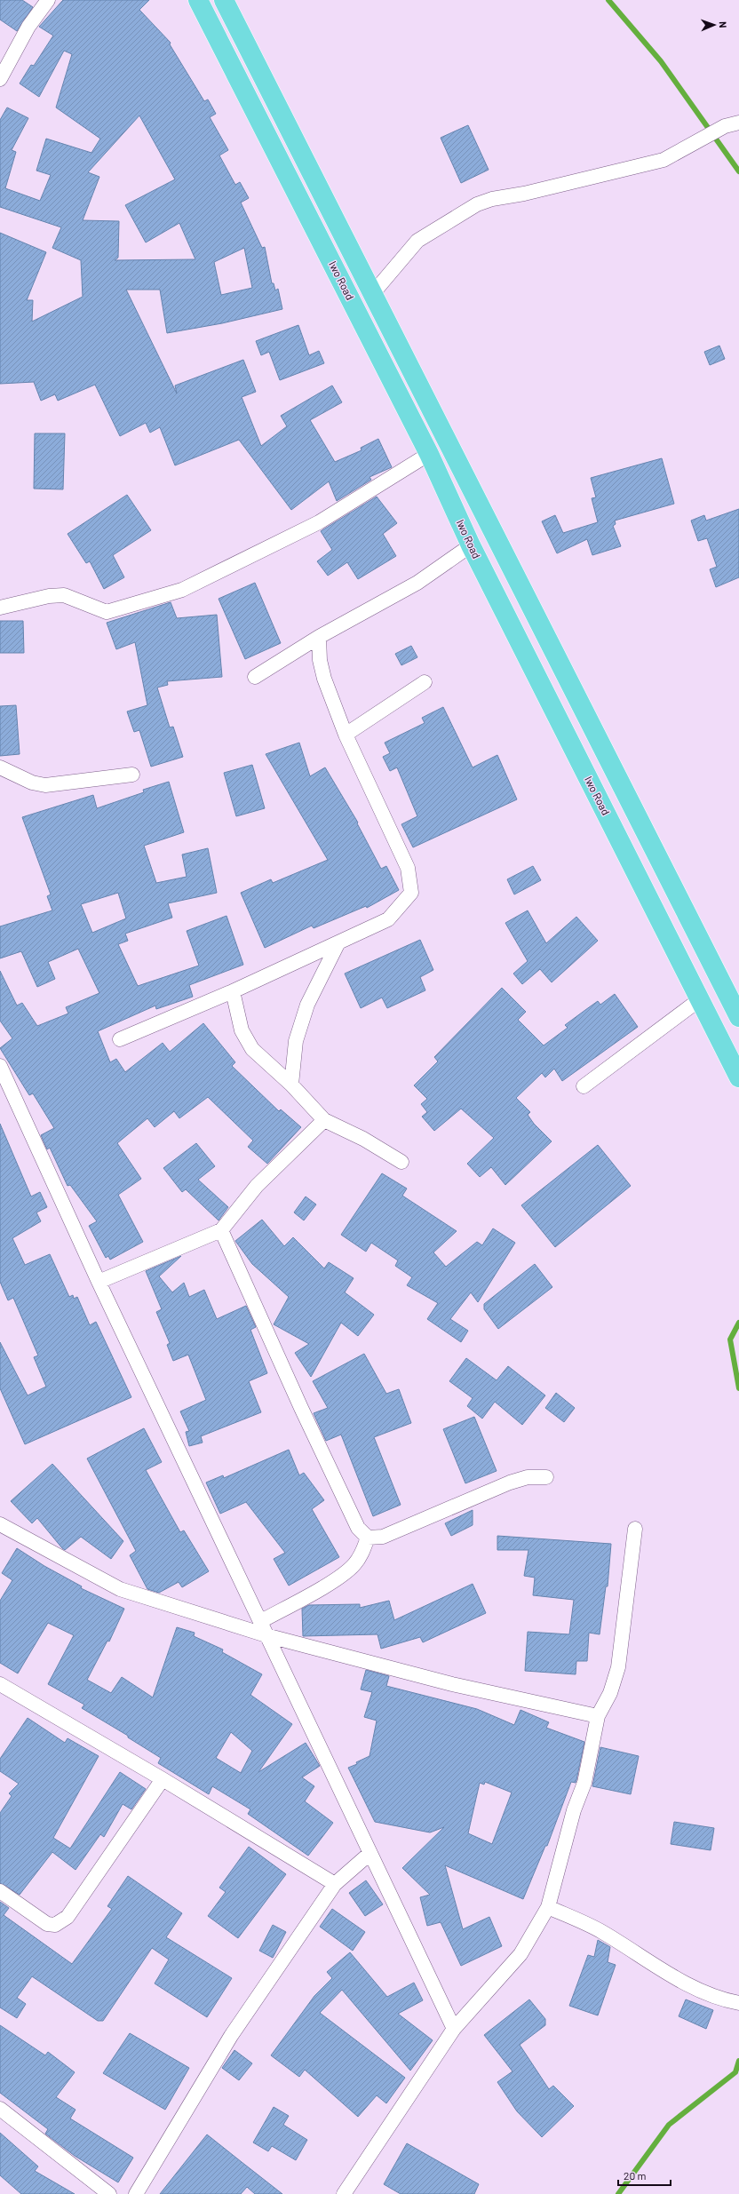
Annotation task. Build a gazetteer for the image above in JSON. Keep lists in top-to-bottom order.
{
  "streets": {
    "main road": ["Iwo Road"]
  },
  "scale_bar": "20 m",
  "north": "right"
}
